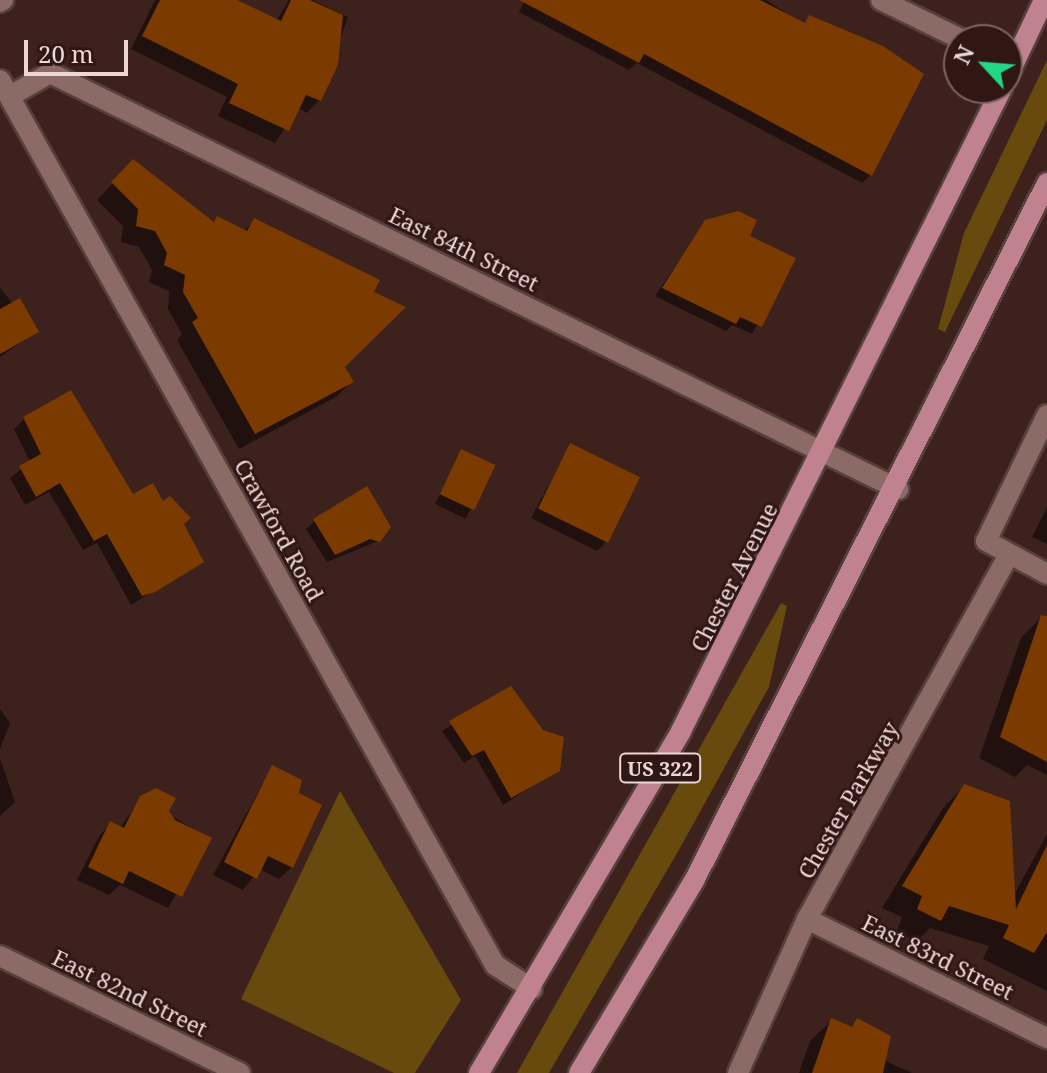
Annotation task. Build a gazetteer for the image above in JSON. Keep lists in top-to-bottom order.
{
  "streets": {
    "main road": ["Chester Avenue", "US 322"],
    "street": [
      "East 84th Street",
      "Crawford Road",
      "Chester Parkway",
      "East 83rd Street",
      "East 82nd Street"
    ]
  },
  "crossings": [
    ["East 84th Street", "Crawford Road"],
    ["East 84th Street", "Chester Avenue"],
    ["Crawford Road", "Chester Avenue"],
    ["Chester Parkway", "East 83rd Street"]
  ],
  "scale_bar": "20 m",
  "north": "top left"
}
